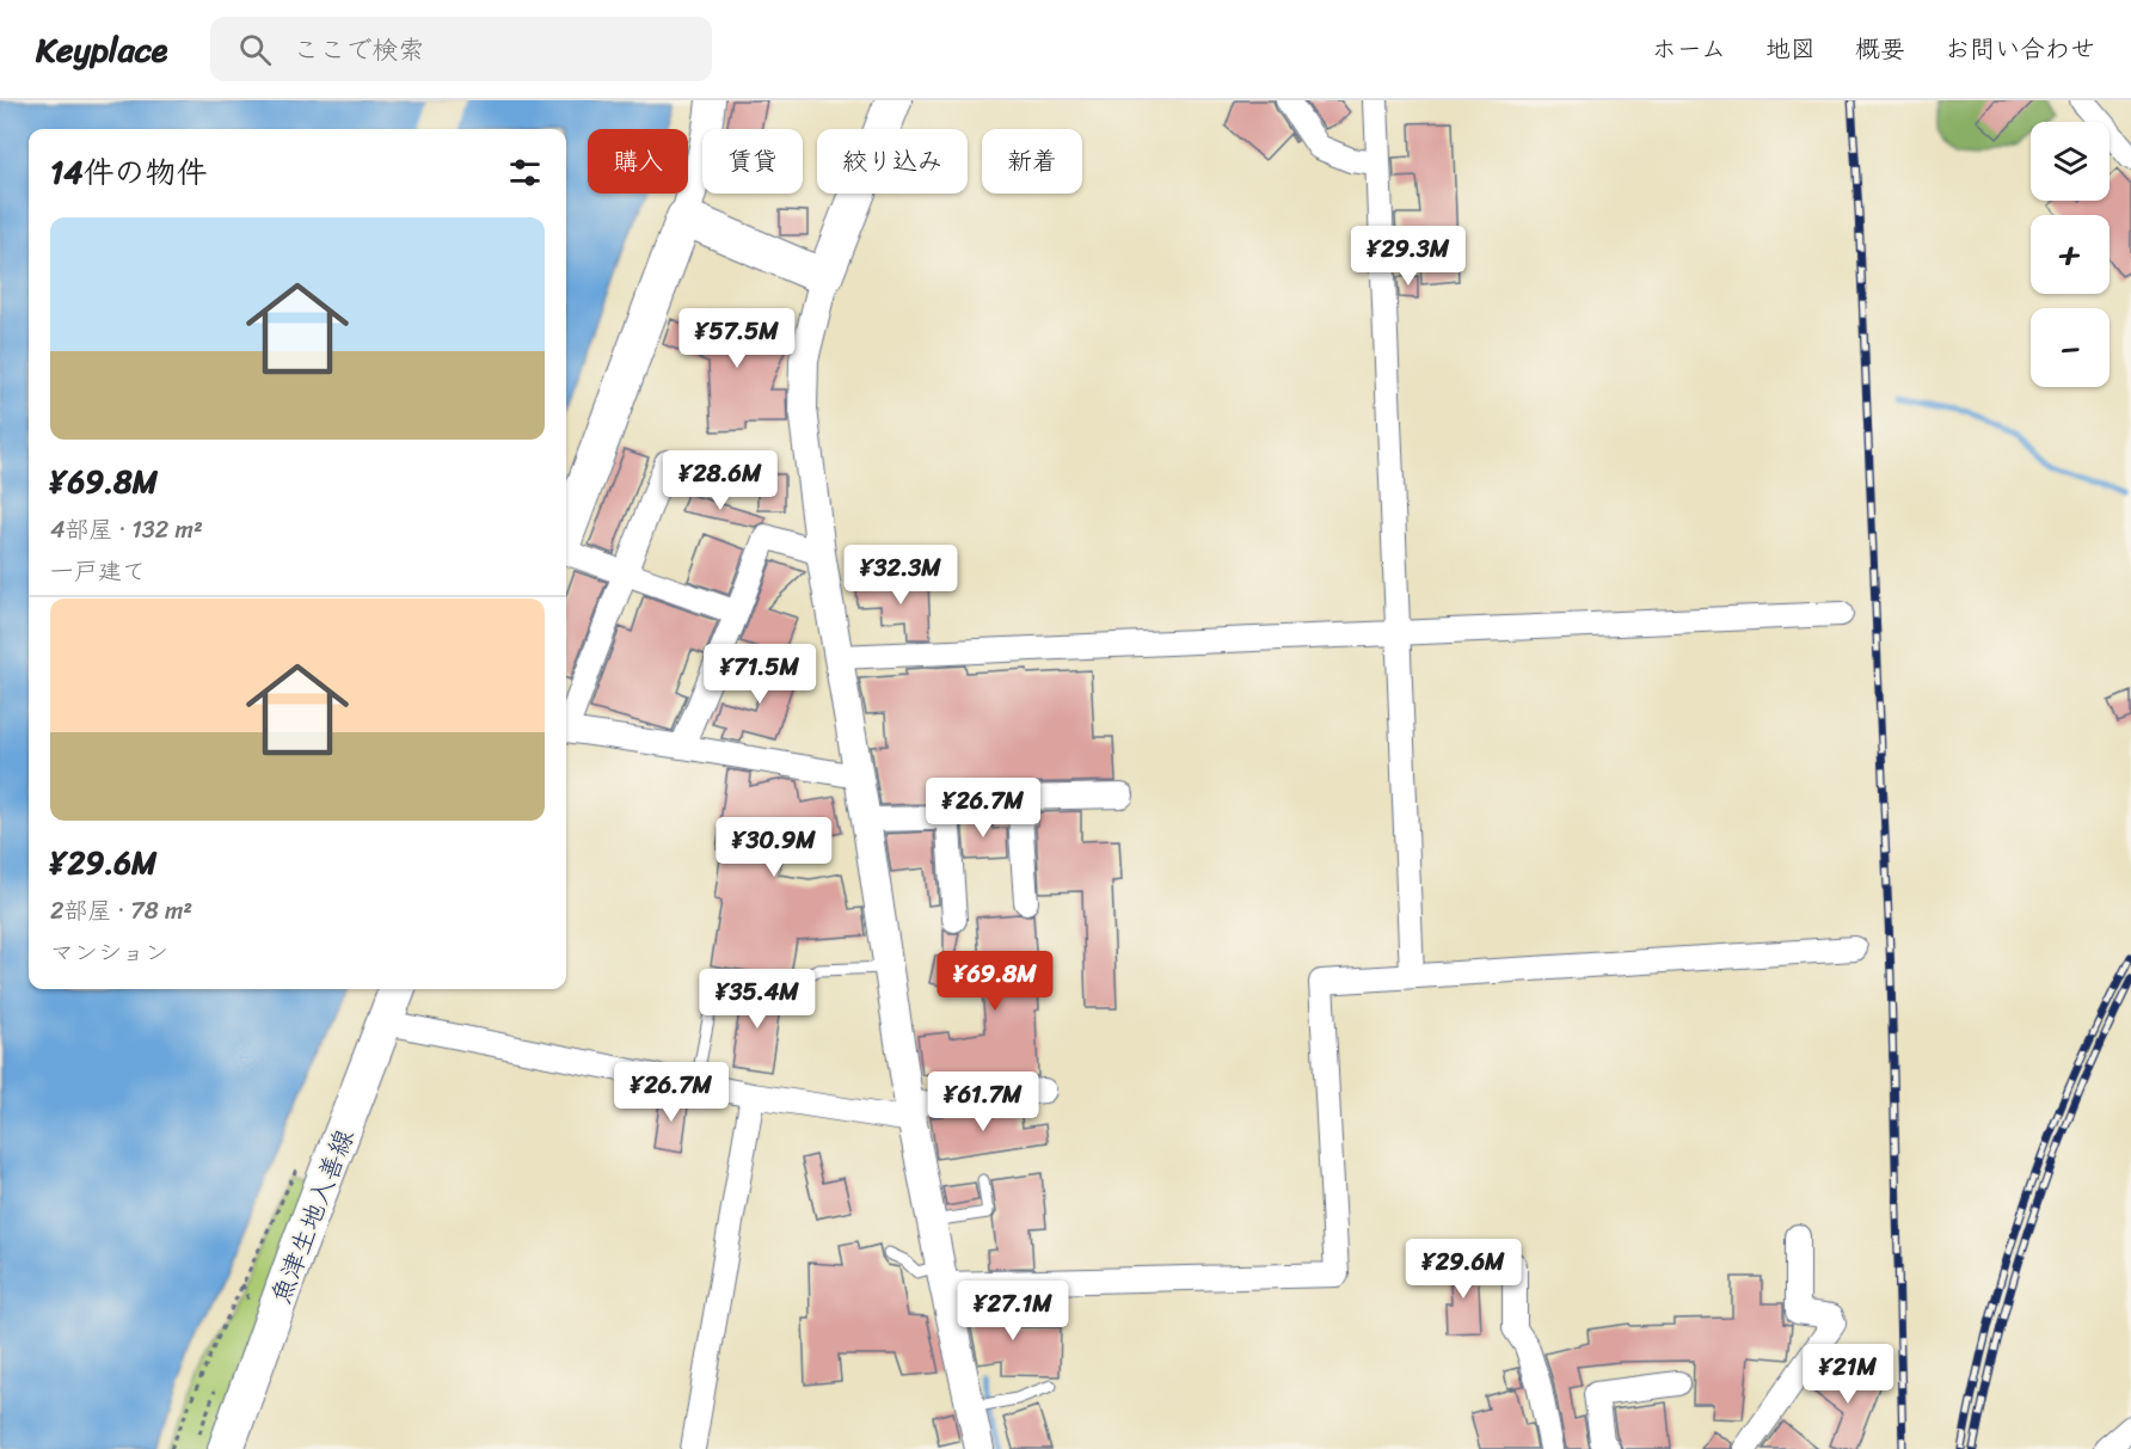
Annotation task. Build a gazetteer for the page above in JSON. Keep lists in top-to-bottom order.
{
  "streets": {
    "main road": ["魚津生地入善線"]
  },
  "page": {
    "header": "Keyplace",
    "search": "ここで検索",
    "nav": [
      "ホーム",
      "地図",
      "概要",
      "お問い合わせ"
    ],
    "map_buttons": ["+", "−"],
    "chip": [
      "購入",
      "賃貸",
      "絞り込み",
      "新着"
    ],
    "heading": "14件の物件",
    "list": [
      {
        "name": "¥69.8M",
        "note": "4部屋 · 132 m² · 一戸建て"
      },
      {
        "name": "¥29.6M",
        "note": "2部屋 · 78 m² · マンション"
      }
    ],
    "price": [
      "¥29.3M",
      "¥57.5M",
      "¥28.6M",
      "¥32.3M",
      "¥71.5M",
      "¥26.7M",
      "¥30.9M",
      "¥69.8M",
      "¥35.4M",
      "¥26.7M",
      "¥61.7M",
      "¥29.6M",
      "¥27.1M",
      "¥21M"
    ]
  }
}
